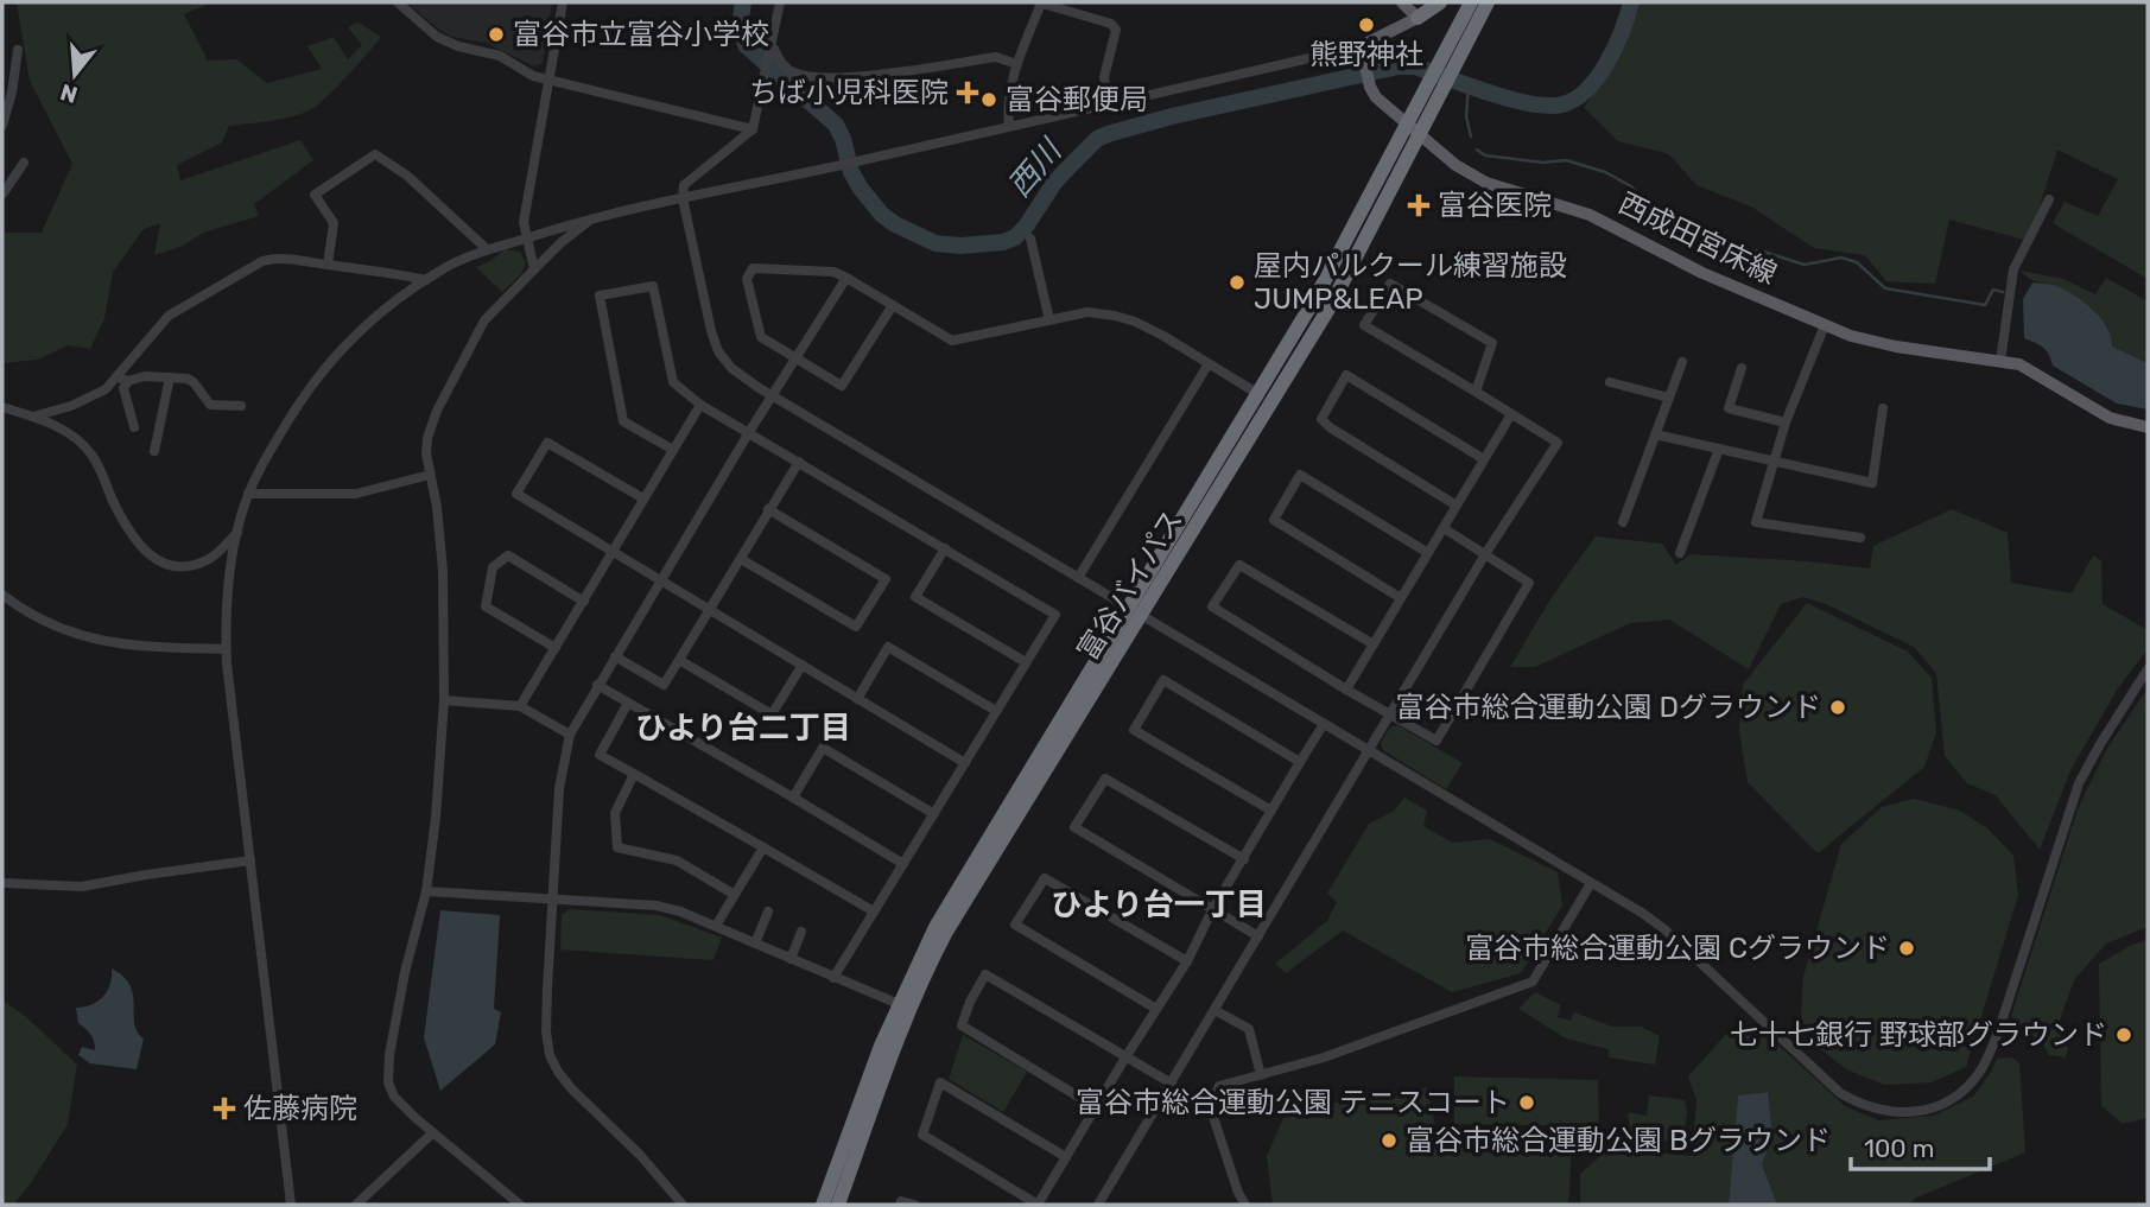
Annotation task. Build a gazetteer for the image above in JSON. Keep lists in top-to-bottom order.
{
  "streets": {
    "highway": ["富谷バイパス"],
    "main road": ["西成田宮床線"]
  },
  "crossings": [
    ["西成田宮床線", "富谷バイパス"]
  ],
  "districts": ["ひより台二丁目", "ひより台一丁目"],
  "water": ["西川"],
  "places": {
    "other": [
      "熊野神社",
      "富谷市立富谷小学校",
      "富谷郵便局",
      "屋内パルクール練習施設 JUMP&LEAP",
      "富谷市総合運動公園 Dグラウンド",
      "富谷市総合運動公園 Cグラウンド",
      "七十七銀行 野球部グラウンド",
      "富谷市総合運動公園 テニスコート",
      "富谷市総合運動公園 Bグラウンド"
    ],
    "health": ["ちば小児科医院", "富谷医院", "佐藤病院"]
  },
  "scale_bar": "100 m",
  "north": "bottom"
}
